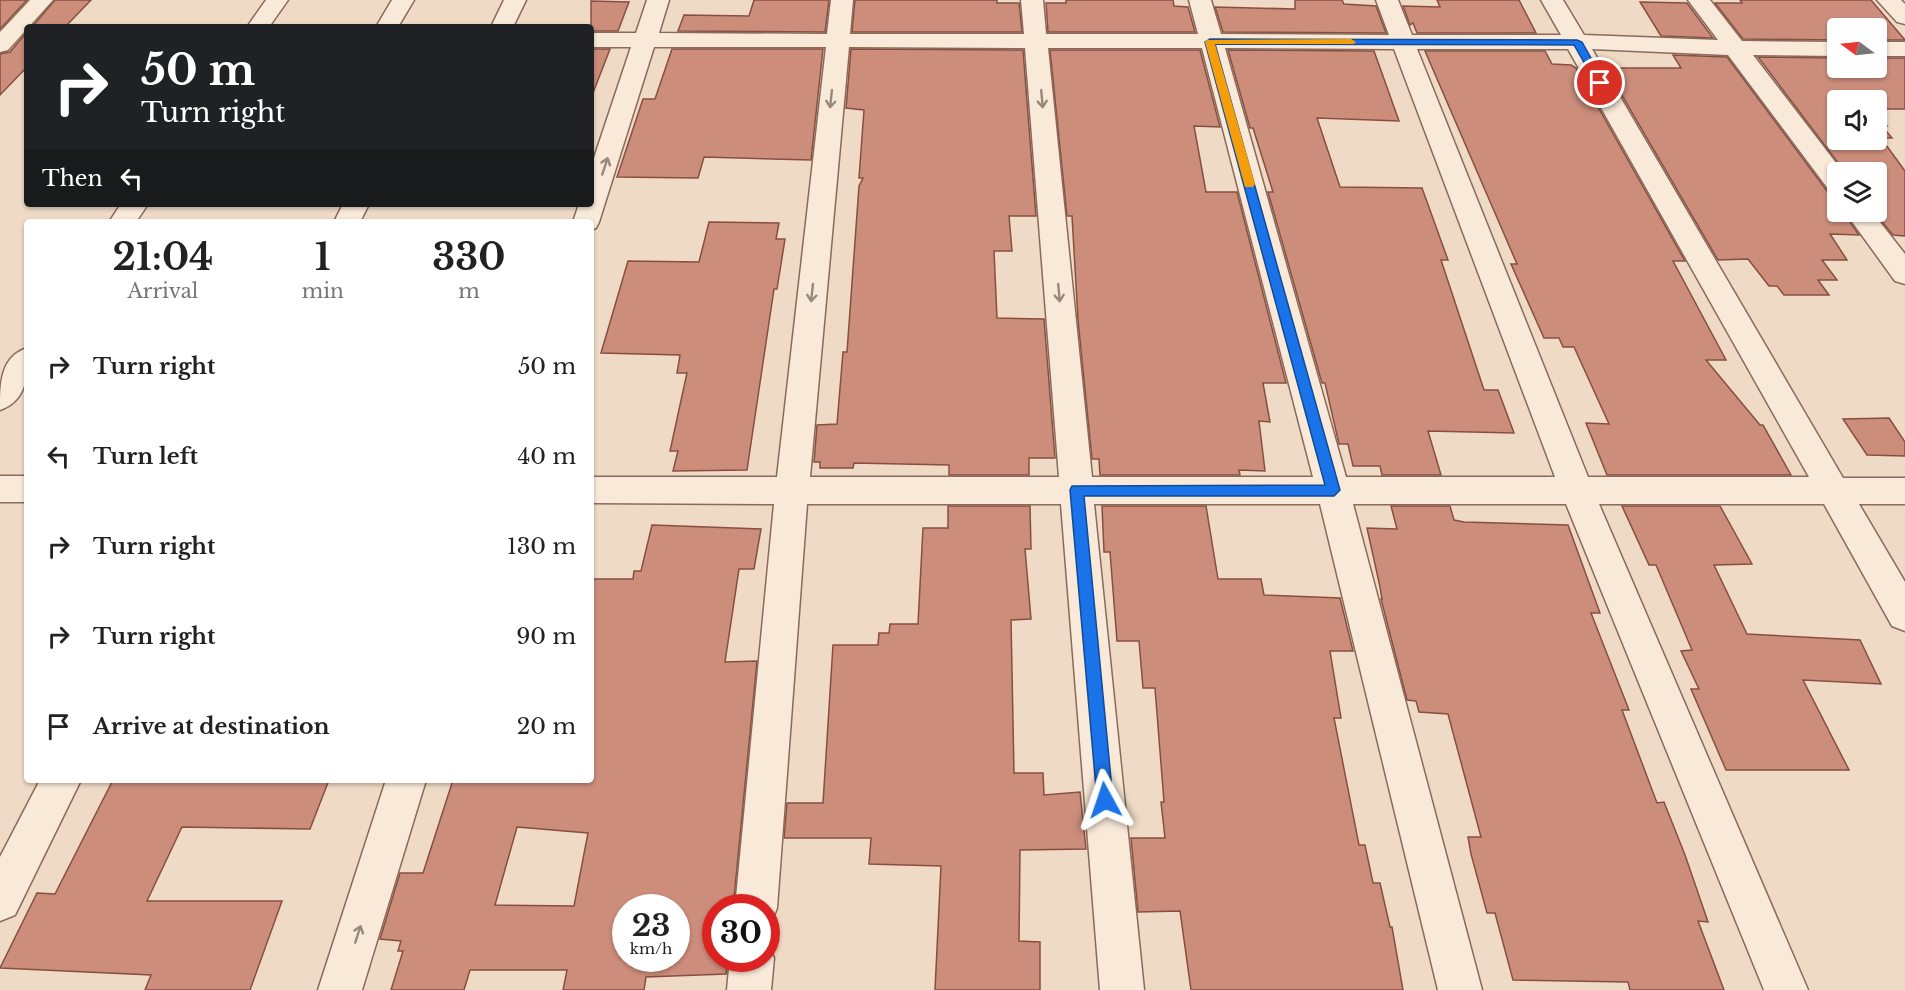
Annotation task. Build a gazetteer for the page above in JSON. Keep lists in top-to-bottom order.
{
  "north": "left",
  "page": {
    "turn": ["50 m", "Turn right"],
    "then": "Then",
    "eta": [
      "21:04",
      "Arrival",
      "1",
      "min",
      "330",
      "m"
    ],
    "list": [
      {
        "name": "Turn right",
        "value": "50 m"
      },
      {
        "name": "Turn left",
        "value": "40 m"
      },
      {
        "name": "Turn right",
        "value": "130 m"
      },
      {
        "name": "Turn right",
        "value": "90 m"
      },
      {
        "name": "Arrive at destination",
        "value": "20 m"
      }
    ],
    "speed": "23 km/h",
    "limit": "30"
  }
}
